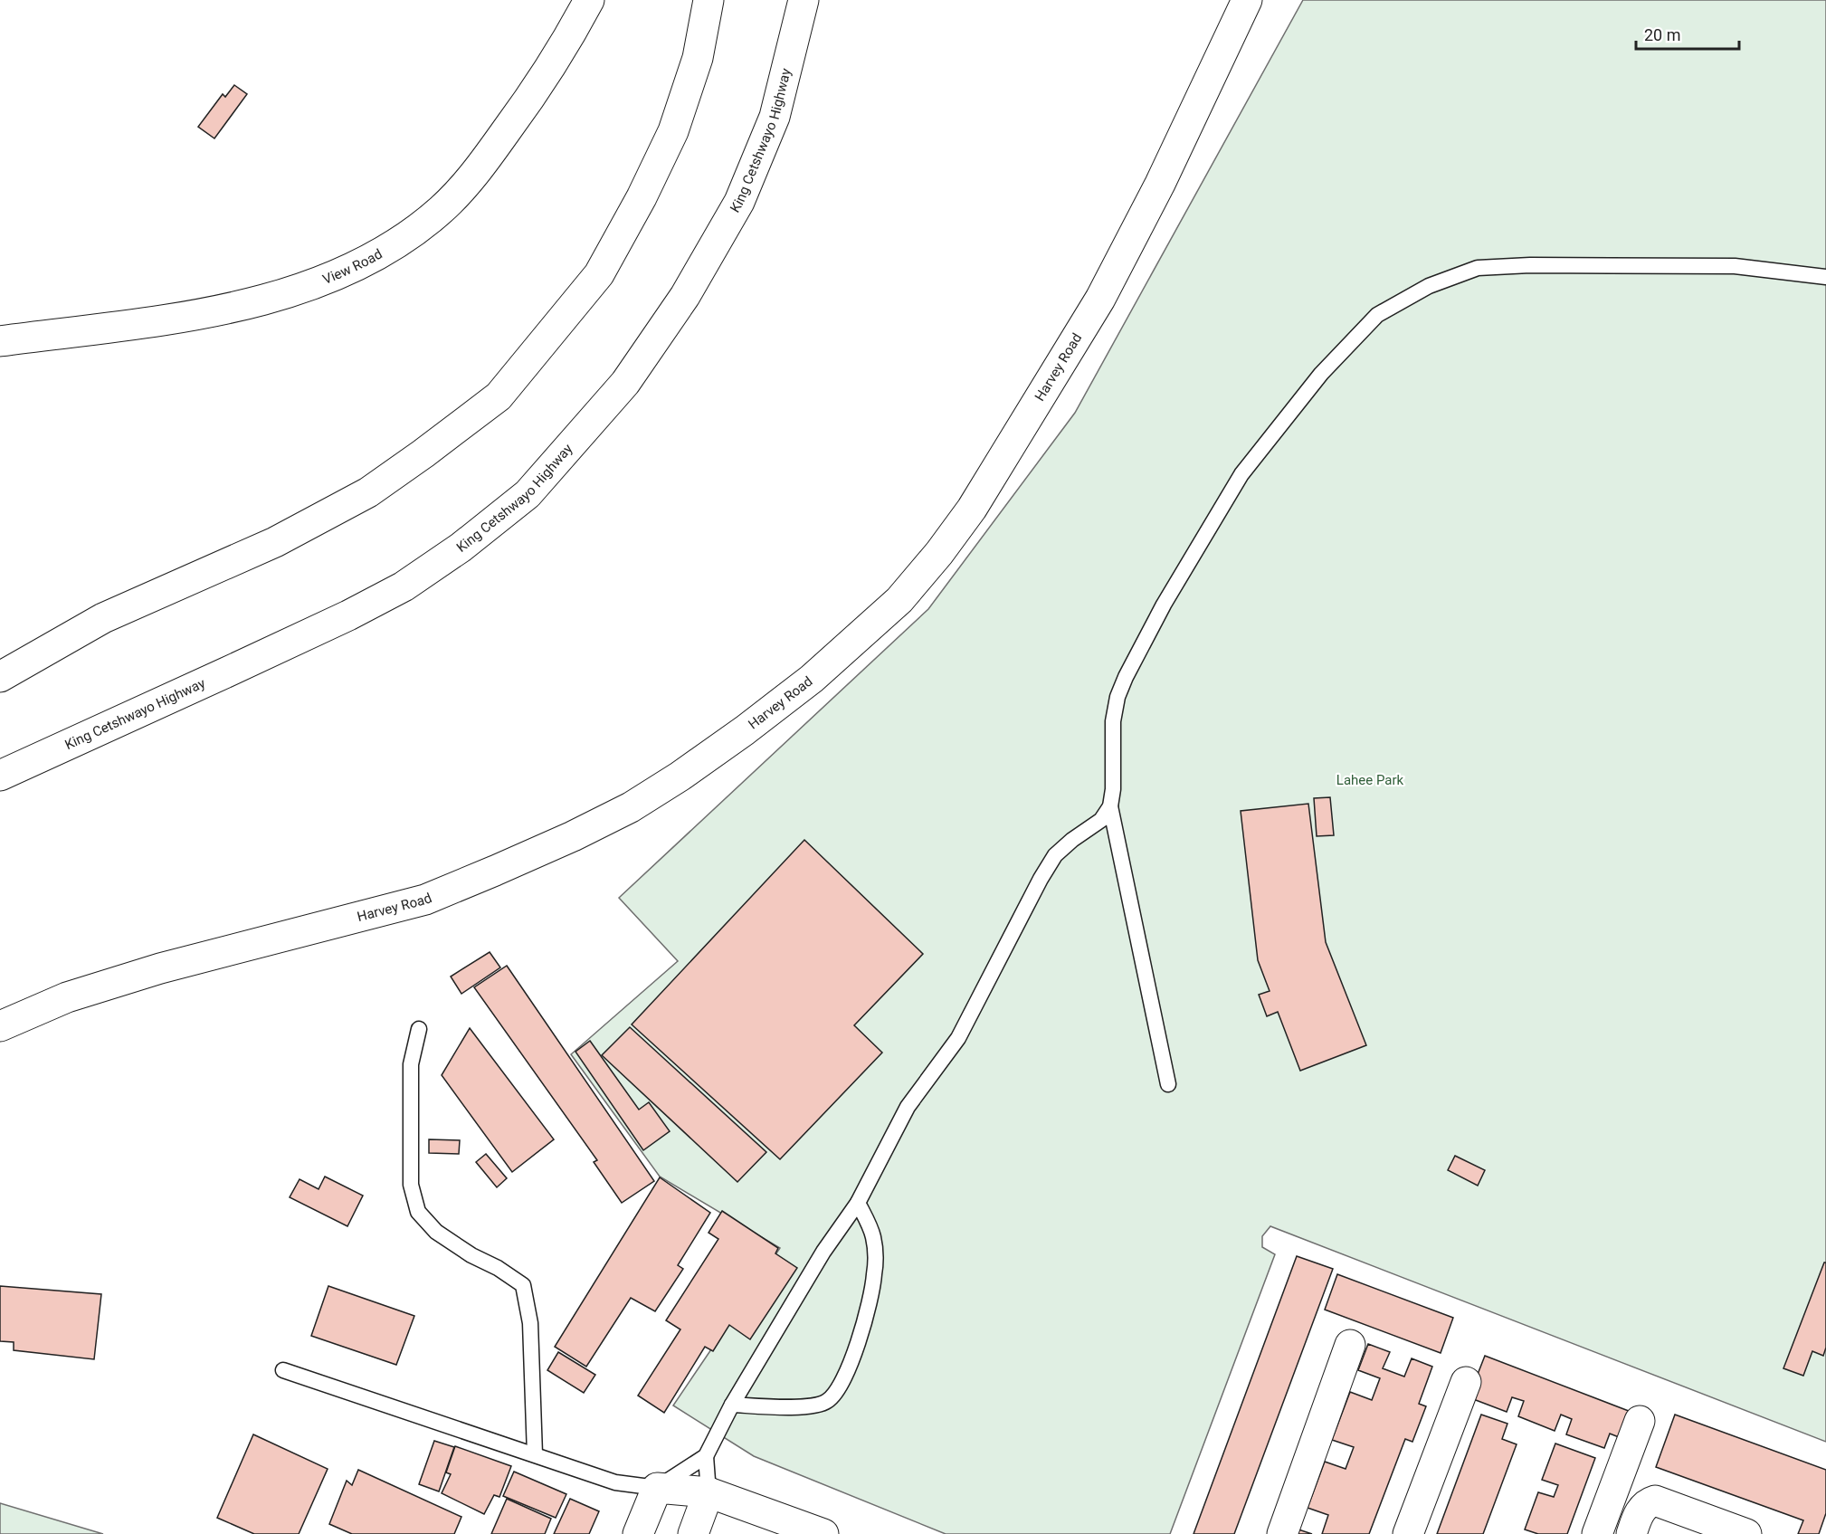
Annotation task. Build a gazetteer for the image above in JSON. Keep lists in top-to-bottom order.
{
  "streets": {
    "main road": ["King Cetshwayo Highway", "View Road", "Harvey Road"]
  },
  "parks": ["Lahee Park"],
  "scale_bar": "20 m"
}
